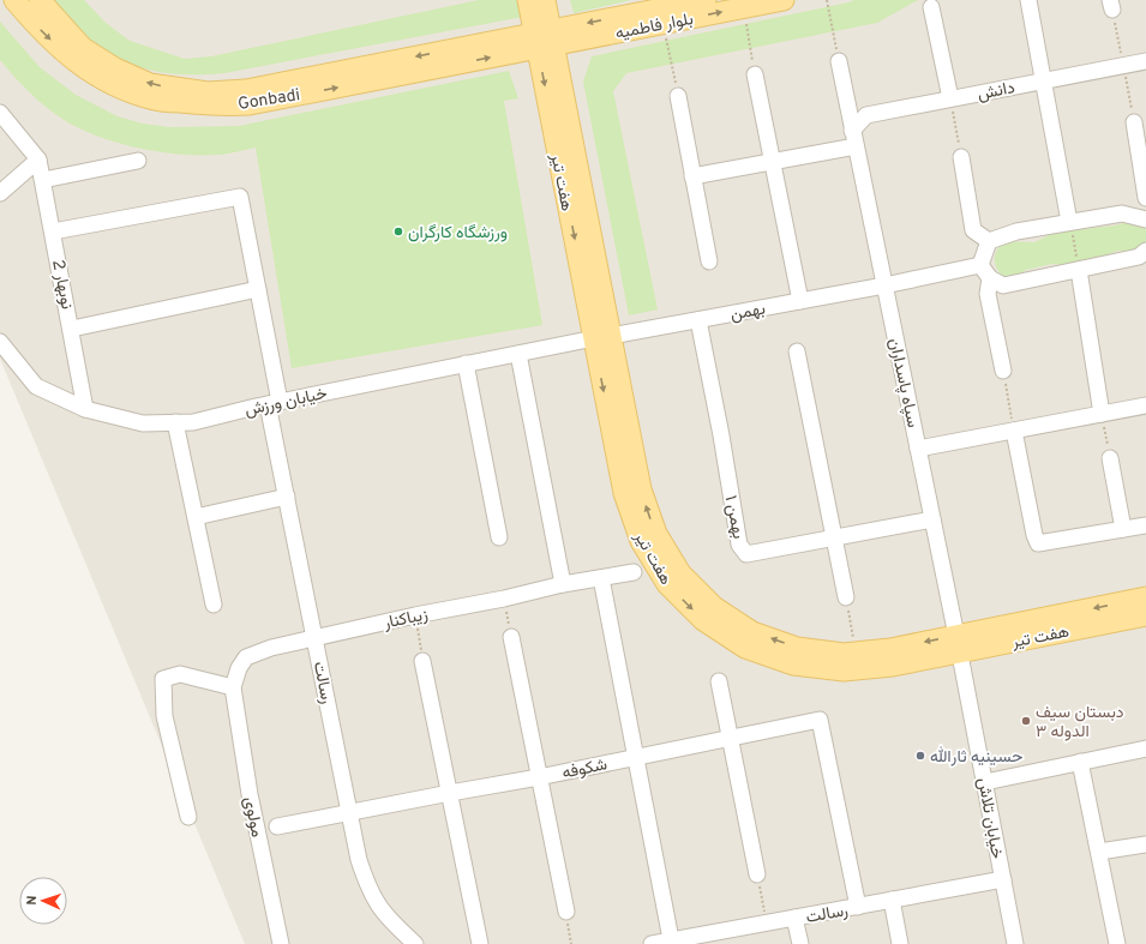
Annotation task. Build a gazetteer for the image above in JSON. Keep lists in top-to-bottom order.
{
  "streets": {
    "main road": ["بلوار فاطمیه", "Gonbadi", "هفت تیر"],
    "street": [
      "دانش",
      "نوبهار 2",
      "بهمن",
      "سپاه پاسداران",
      "خیابان ورزش",
      "بهمن ۱",
      "زیباکنار",
      "رسالت",
      "شکوفه",
      "مولوی",
      "خیابان تلاش"
    ]
  },
  "crossings": [
    ["بلوار فاطمیه", "Gonbadi"],
    ["بلوار فاطمیه", "هفت تیر"],
    ["دانش", "سپاه پاسداران"],
    ["Gonbadi", "هفت تیر"],
    ["هفت تیر", "بهمن"],
    ["هفت تیر", "سپاه پاسداران"],
    ["هفت تیر", "خیابان ورزش"],
    ["هفت تیر", "خیابان تلاش"],
    ["نوبهار 2", "خیابان ورزش"],
    ["نوبهار 2", "رسالت"],
    ["بهمن", "سپاه پاسداران"],
    ["بهمن", "خیابان ورزش"],
    ["بهمن", "بهمن ۱"],
    ["سپاه پاسداران", "بهمن ۱"],
    ["سپاه پاسداران", "خیابان تلاش"],
    ["خیابان ورزش", "رسالت"],
    ["زیباکنار", "رسالت"],
    ["زیباکنار", "مولوی"],
    ["رسالت", "شکوفه"],
    ["رسالت", "خیابان تلاش"]
  ],
  "places": ["ورزشگاه کارگران", "دبستان سیف الدوله ۳", "حسینیه ثارالله"],
  "north": "left"
}
